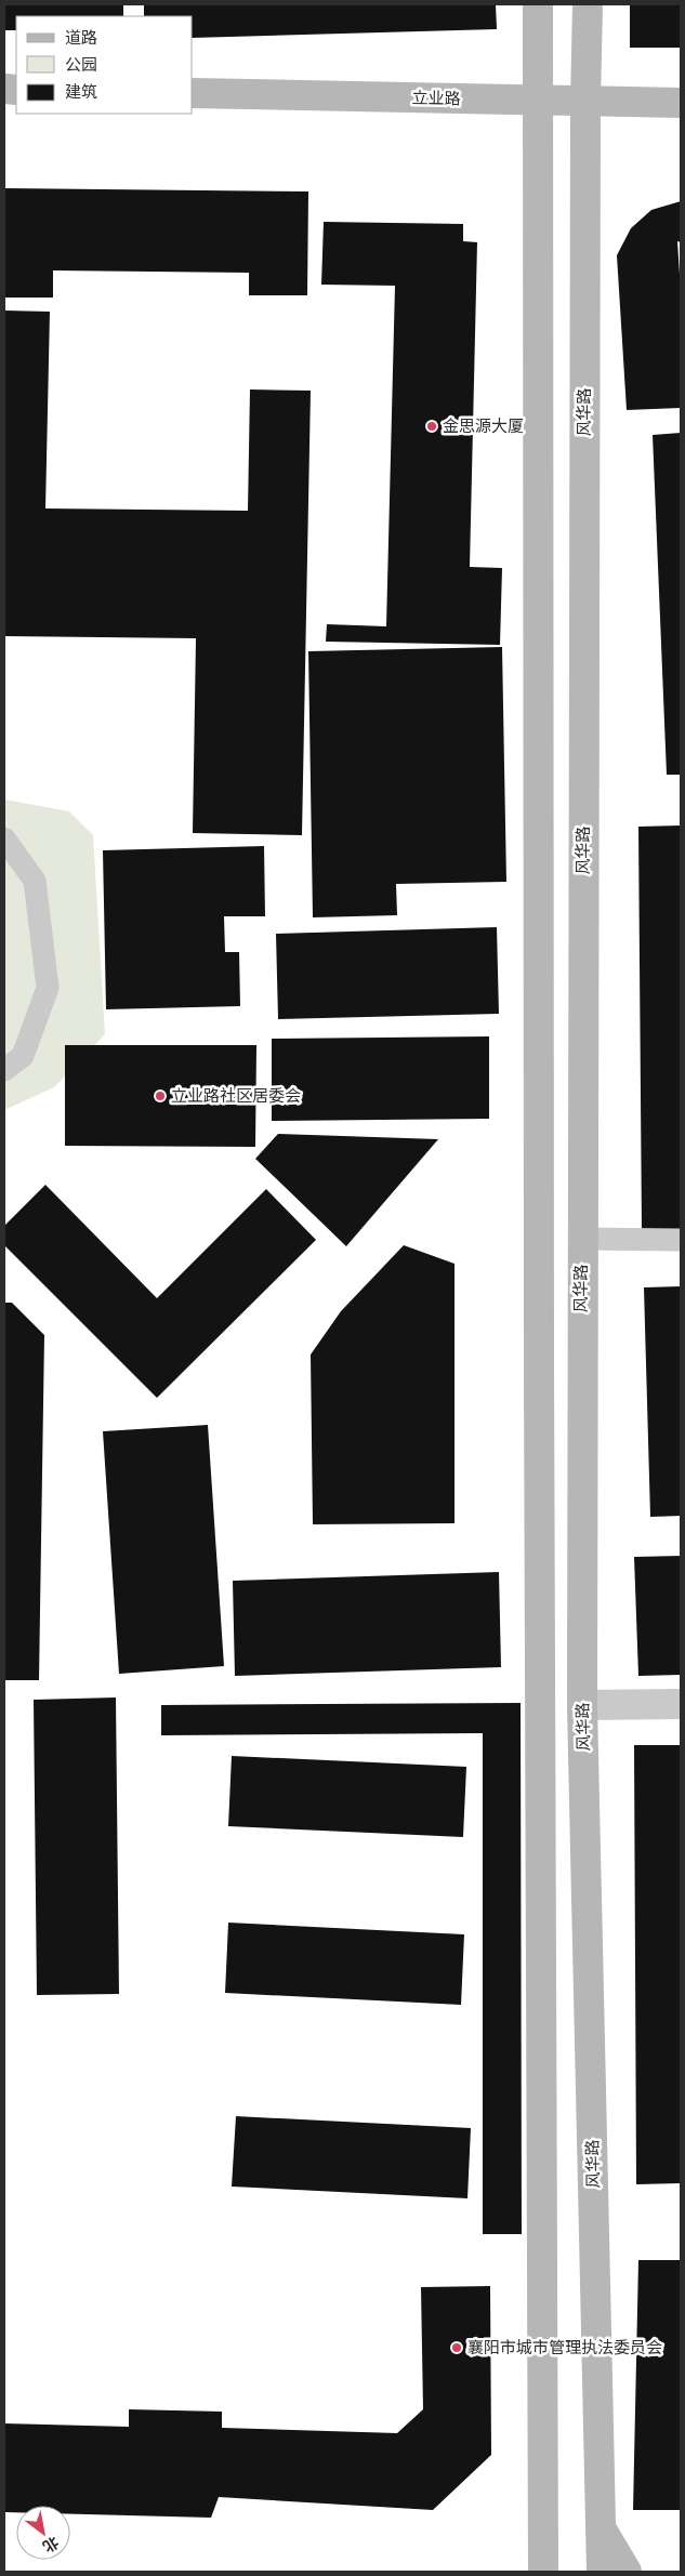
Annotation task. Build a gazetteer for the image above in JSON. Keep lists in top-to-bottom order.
{
  "streets": {
    "street": ["立业路", "风华路"]
  },
  "crossings": [
    ["立业路", "风华路"]
  ],
  "places": ["金思源大厦", "立业路社区居委会", "襄阳市城市管理执法委员会"],
  "legend": ["道路", "公园", "建筑"],
  "north": "bottom right"
}
